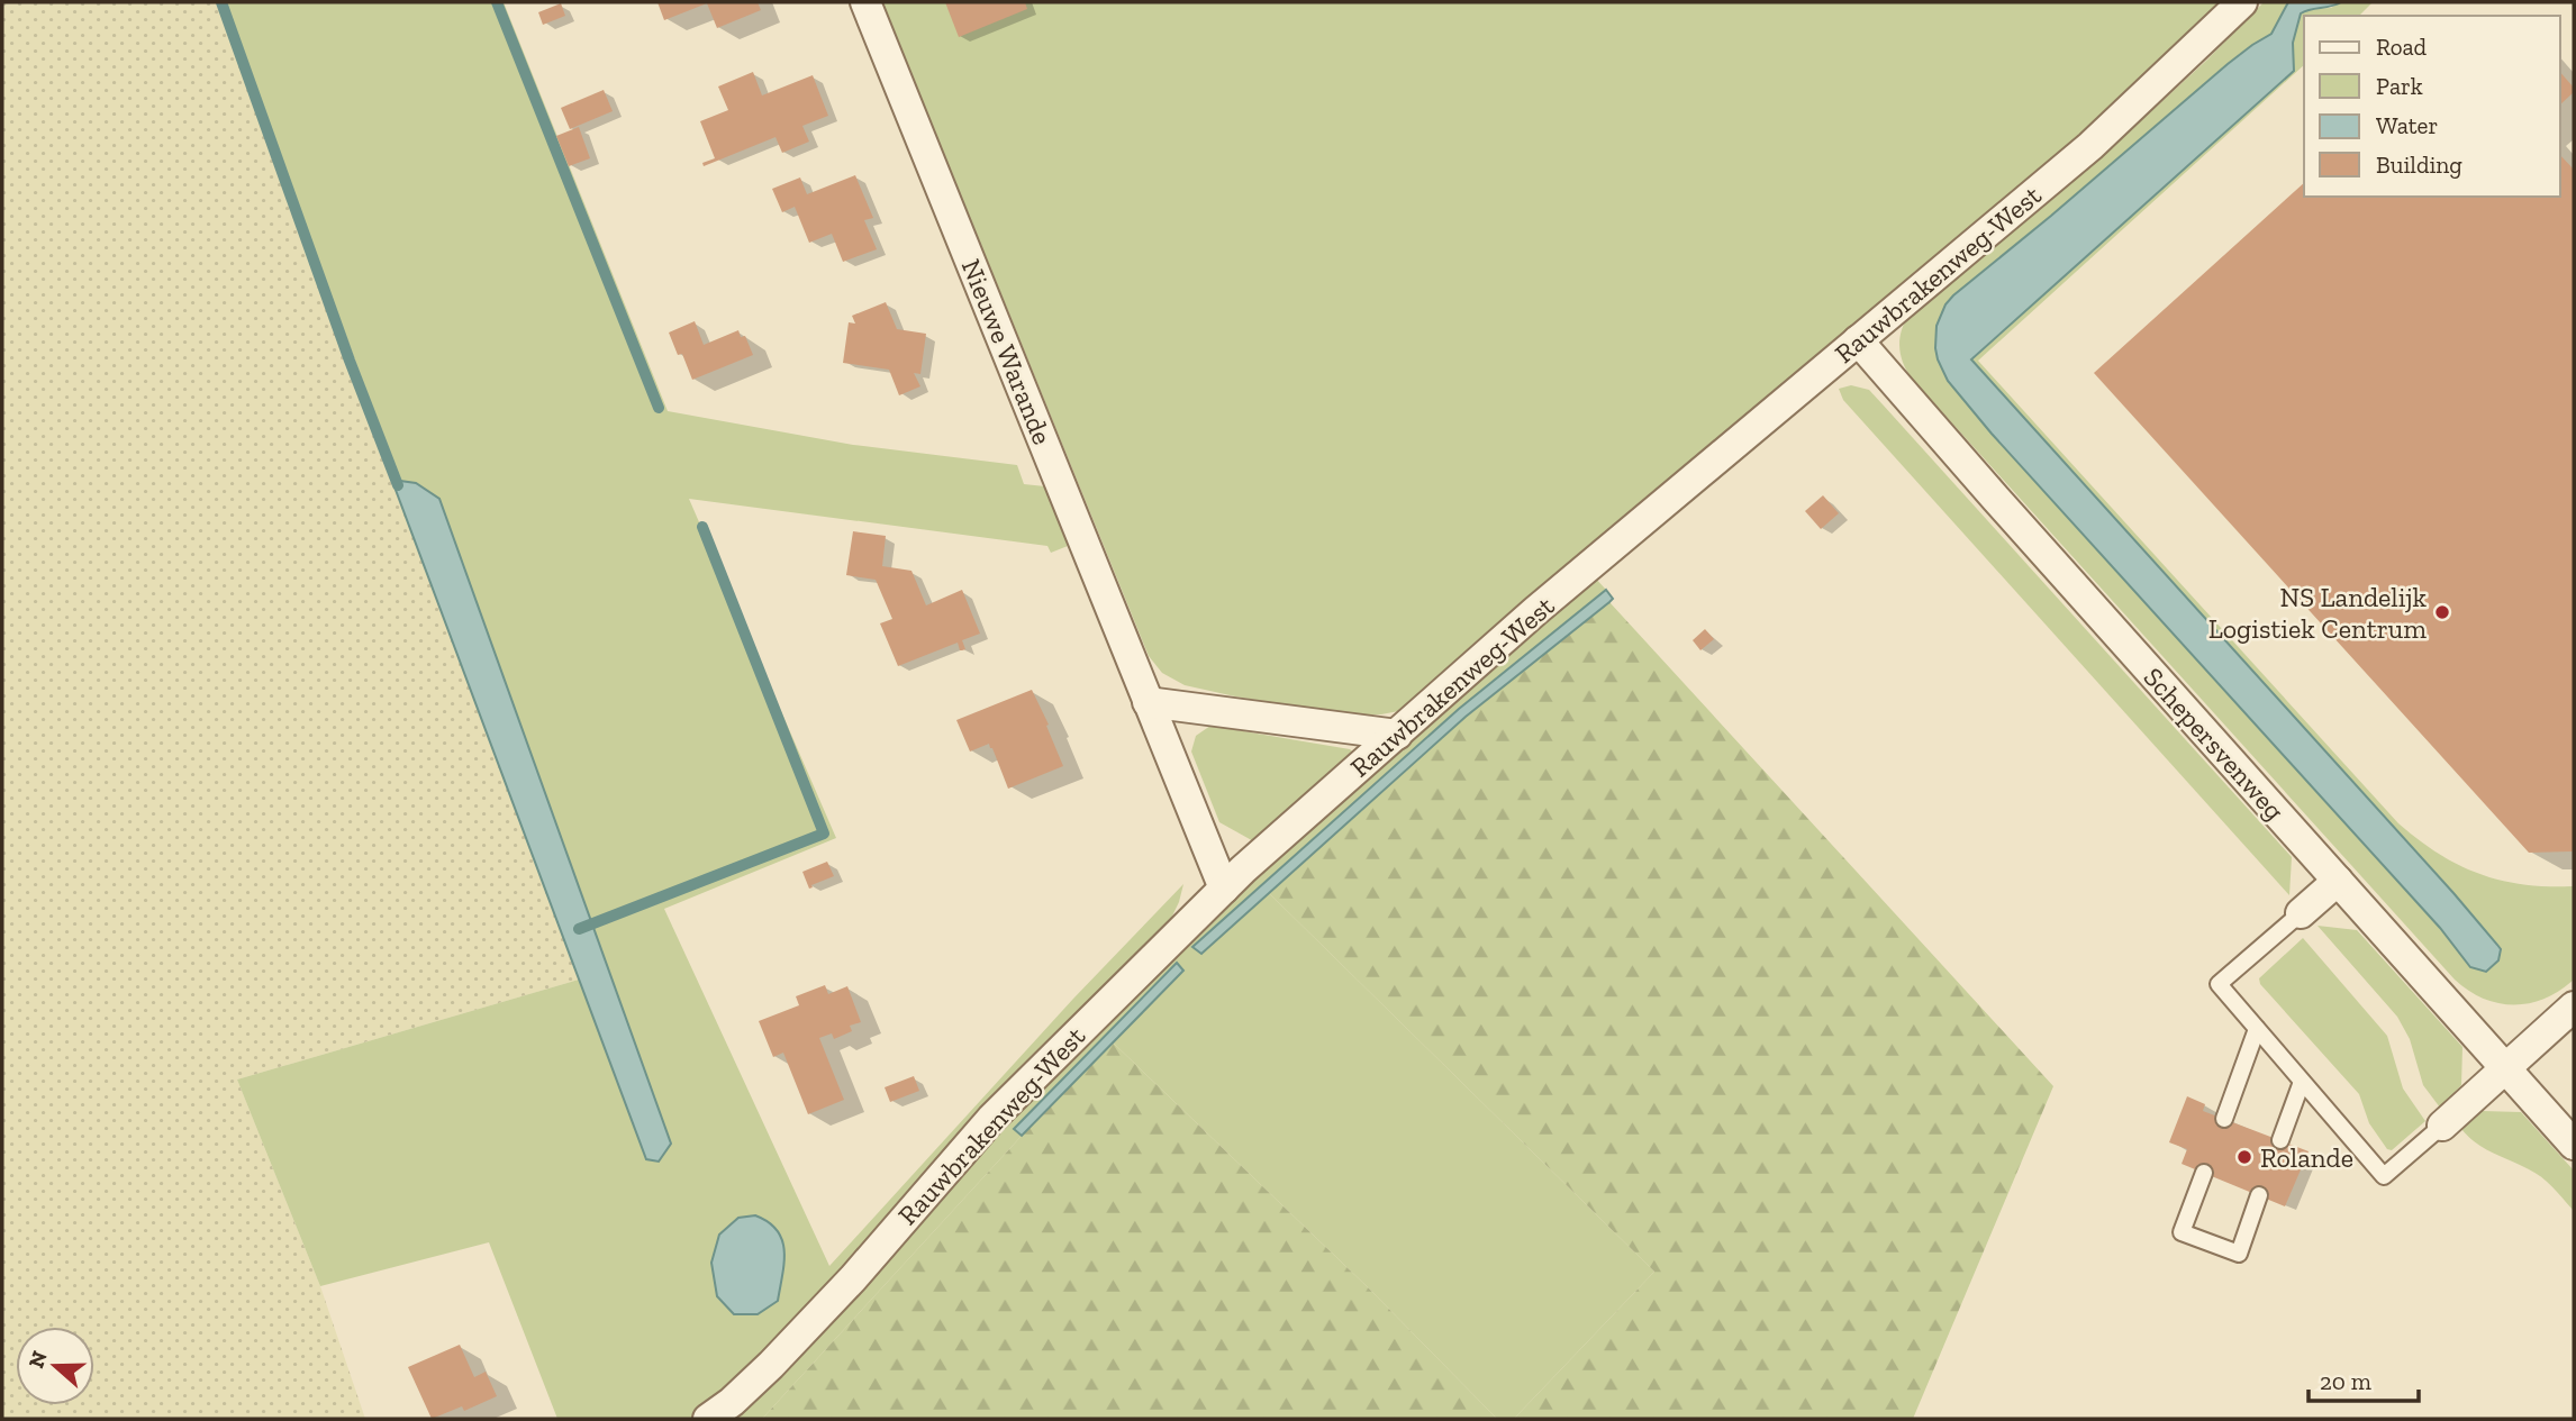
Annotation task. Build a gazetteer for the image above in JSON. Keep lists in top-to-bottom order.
{
  "streets": {
    "street": ["Rauwbrakenweg-West", "Nieuwe Warande", "Schepersvenweg"]
  },
  "crossings": [
    ["Rauwbrakenweg-West", "Nieuwe Warande"],
    ["Rauwbrakenweg-West", "Schepersvenweg"]
  ],
  "places": ["NS Landelijk Logistiek Centrum", "Rolande"],
  "legend": [
    "Road",
    "Park",
    "Water",
    "Building"
  ],
  "scale_bar": "20 m",
  "north": "left"
}
